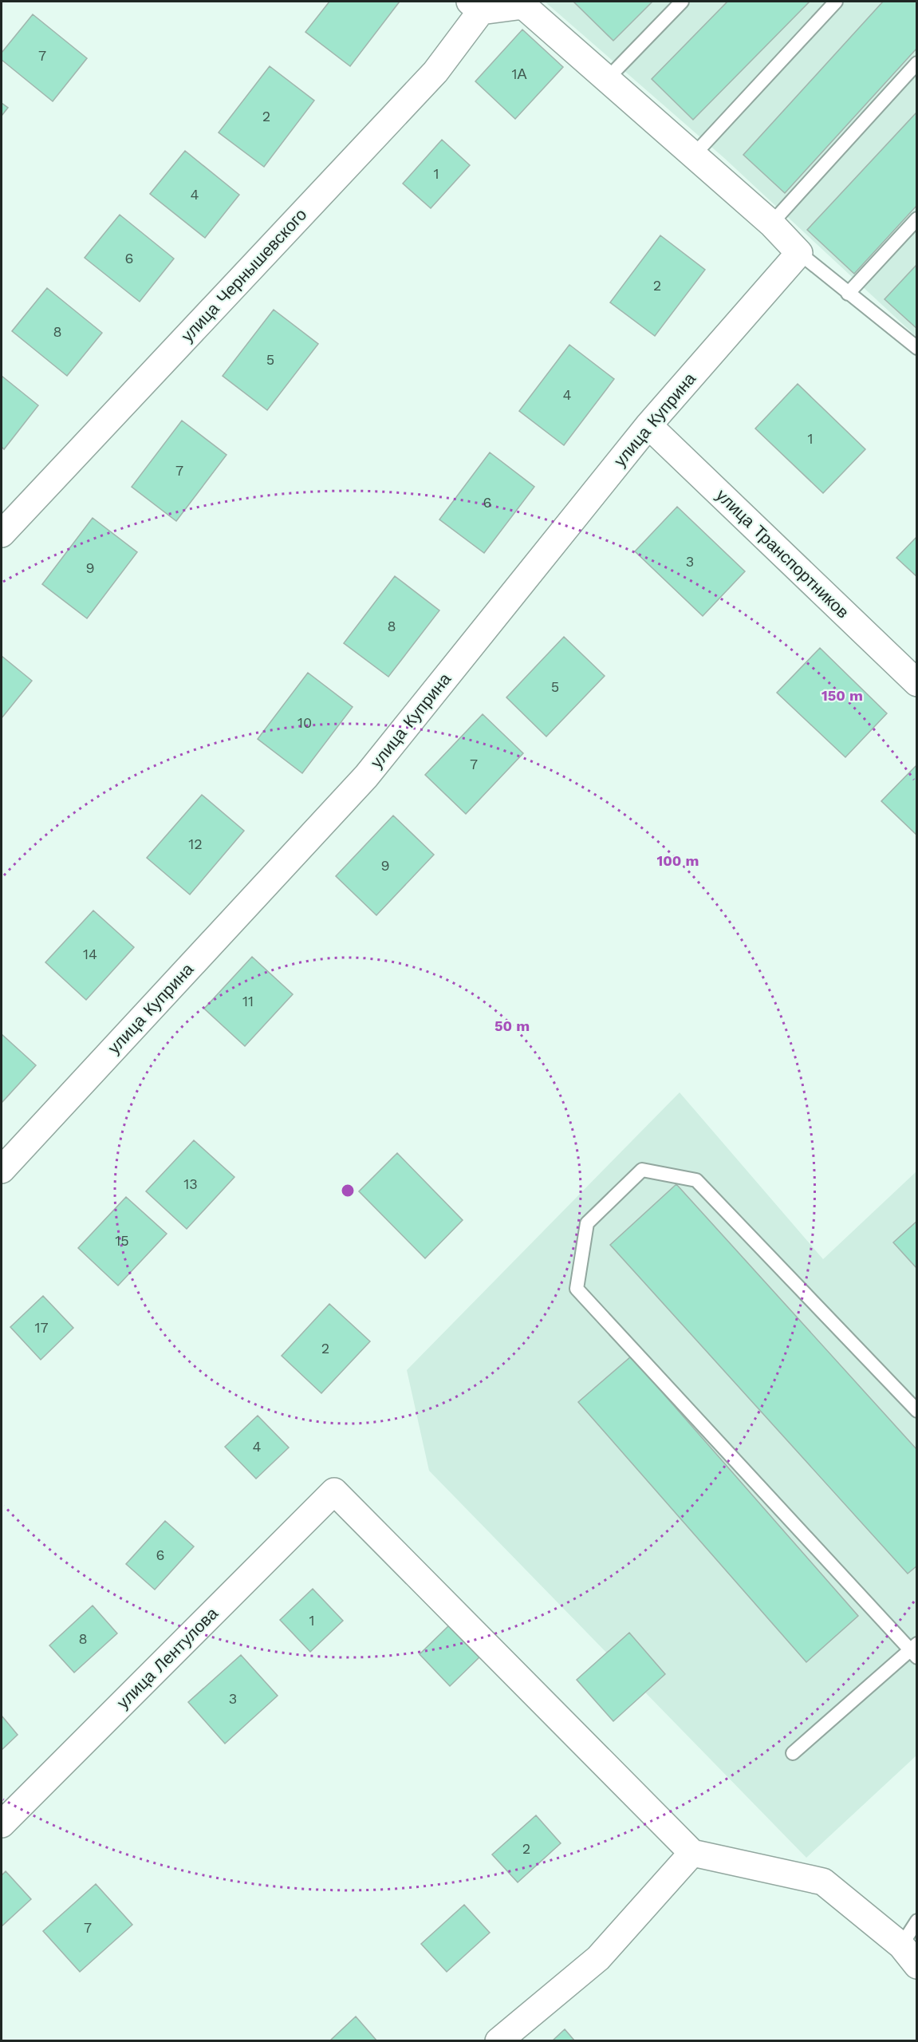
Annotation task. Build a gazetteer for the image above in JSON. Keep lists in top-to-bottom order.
{
  "streets": {
    "street": [
      "улица Чернышевского",
      "улица Куприна",
      "улица Транспортников",
      "улица Лентулова"
    ]
  },
  "crossings": [
    ["улица Куприна", "улица Транспортников"]
  ],
  "house_numbers": [
    "7",
    "1А",
    "2",
    "1",
    "4",
    "6",
    "2",
    "8",
    "5",
    "4",
    "1",
    "7",
    "6",
    "3",
    "9",
    "8",
    "5",
    "10",
    "7",
    "12",
    "9",
    "14",
    "11",
    "13",
    "15",
    "17",
    "2",
    "4",
    "6",
    "1",
    "8",
    "3",
    "2",
    "7"
  ],
  "rings": ["150 m", "100 m", "50 m"]
}
